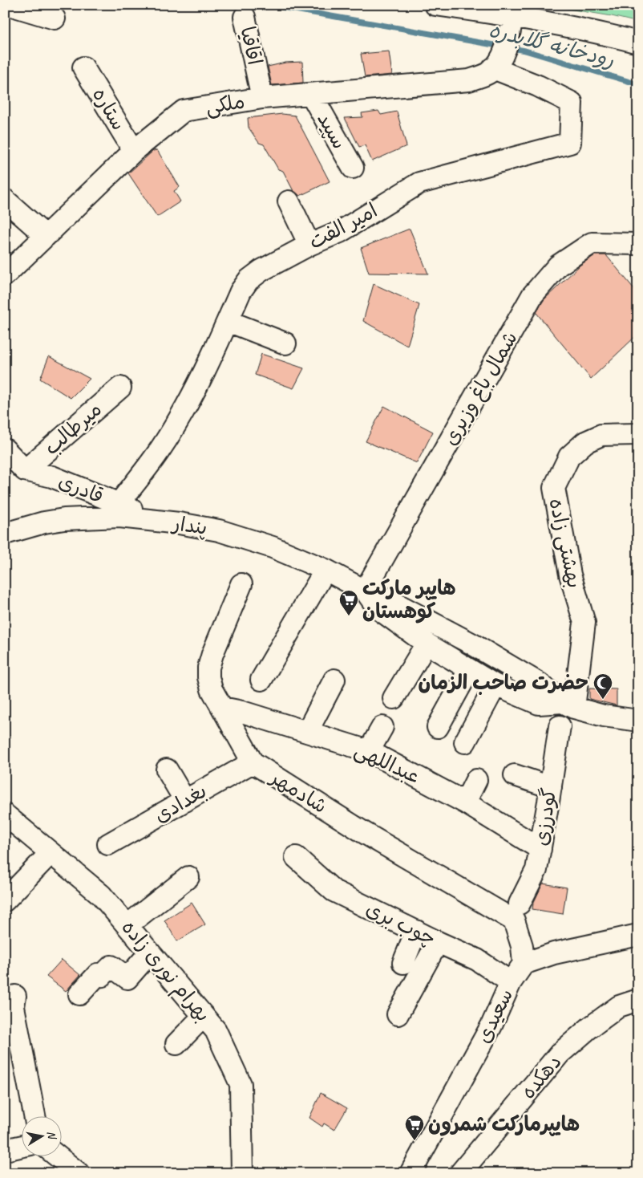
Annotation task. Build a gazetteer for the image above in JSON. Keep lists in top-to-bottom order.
{
  "streets": {
    "street": [
      "اقاقیا",
      "ملکی",
      "ستاره",
      "سپید",
      "امیر الفت",
      "شمال باغ وزیری",
      "میرطالب",
      "قادری",
      "پندار",
      "بهشتی زاده",
      "عبداللهی",
      "شادمهر",
      "بغدادی",
      "گودرزی",
      "چوب بری",
      "بهرام نوری زاده",
      "سعیدی",
      "دهکده"
    ]
  },
  "crossings": [
    ["اقاقیا", "ملکی"],
    ["ملکی", "ستاره"],
    ["ملکی", "سپید"],
    ["ملکی", "امیر الفت"],
    ["امیر الفت", "قادری"],
    ["شمال باغ وزیری", "پندار"],
    ["میرطالب", "قادری"],
    ["قادری", "پندار"],
    ["پندار", "بهشتی زاده"],
    ["عبداللهی", "شادمهر"],
    ["عبداللهی", "گودرزی"],
    ["شادمهر", "بغدادی"],
    ["شادمهر", "گودرزی"],
    ["چوب بری", "سعیدی"]
  ],
  "water": ["رودخانه گلابدره"],
  "places": {
    "supermarket": ["هایپر مارکت کوهستان", "هایپرمارکت شمرون"],
    "mosque": ["حضرت صاحب الزمان"]
  },
  "north": "right"
}
